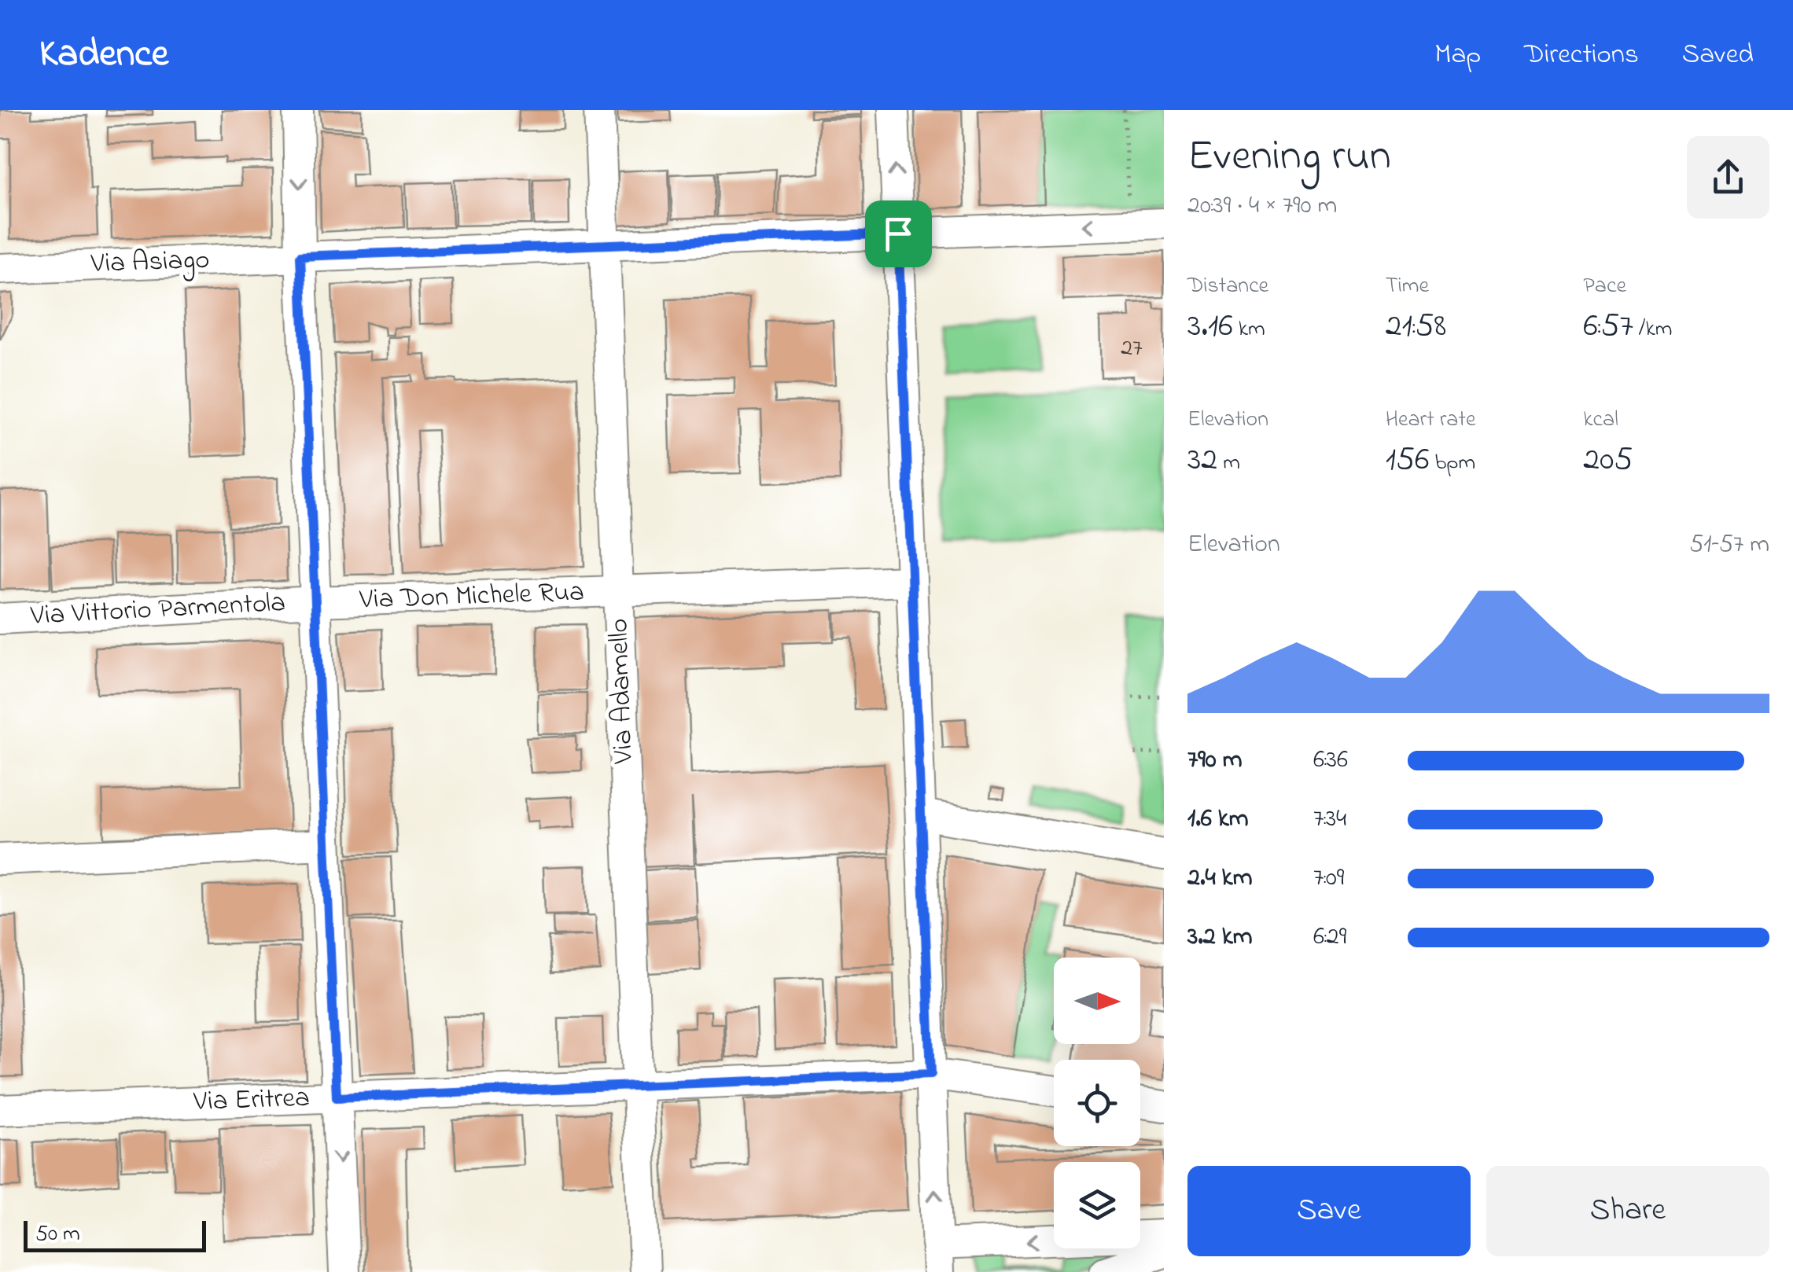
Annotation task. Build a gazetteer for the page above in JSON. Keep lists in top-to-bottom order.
{
  "streets": {
    "street": [
      "Via Asiago",
      "Via Don Michele Rua",
      "Via Vittorio Parmentola",
      "Via Adamello",
      "Via Eritrea"
    ]
  },
  "crossings": [
    ["Via Asiago", "Via Adamello"],
    ["Via Don Michele Rua", "Via Vittorio Parmentola"],
    ["Via Don Michele Rua", "Via Adamello"],
    ["Via Adamello", "Via Eritrea"]
  ],
  "house_numbers": ["27"],
  "scale_bar": "50 m",
  "north": "right",
  "page": {
    "header": "Kadence",
    "nav": ["Map", "Directions", "Saved"],
    "heading": ["Evening run", "20:39 · 4 × 790 m"],
    "stats": [
      ["Distance", "3.16 km"],
      ["Time", "21:58"],
      ["Pace", "6:57 /km"],
      ["Elevation", "32 m"],
      ["Heart rate", "156 bpm"],
      ["kcal", "205"]
    ],
    "chart": ["Elevation", "51–57 m"],
    "list": [
      {
        "name": "790 m",
        "note": "6:36"
      },
      {
        "name": "1.6 km",
        "note": "7:34"
      },
      {
        "name": "2.4 km",
        "note": "7:09"
      },
      {
        "name": "3.2 km",
        "note": "6:29"
      }
    ],
    "buttons": ["Save", "Share"],
    "scale": "50 m"
  }
}
